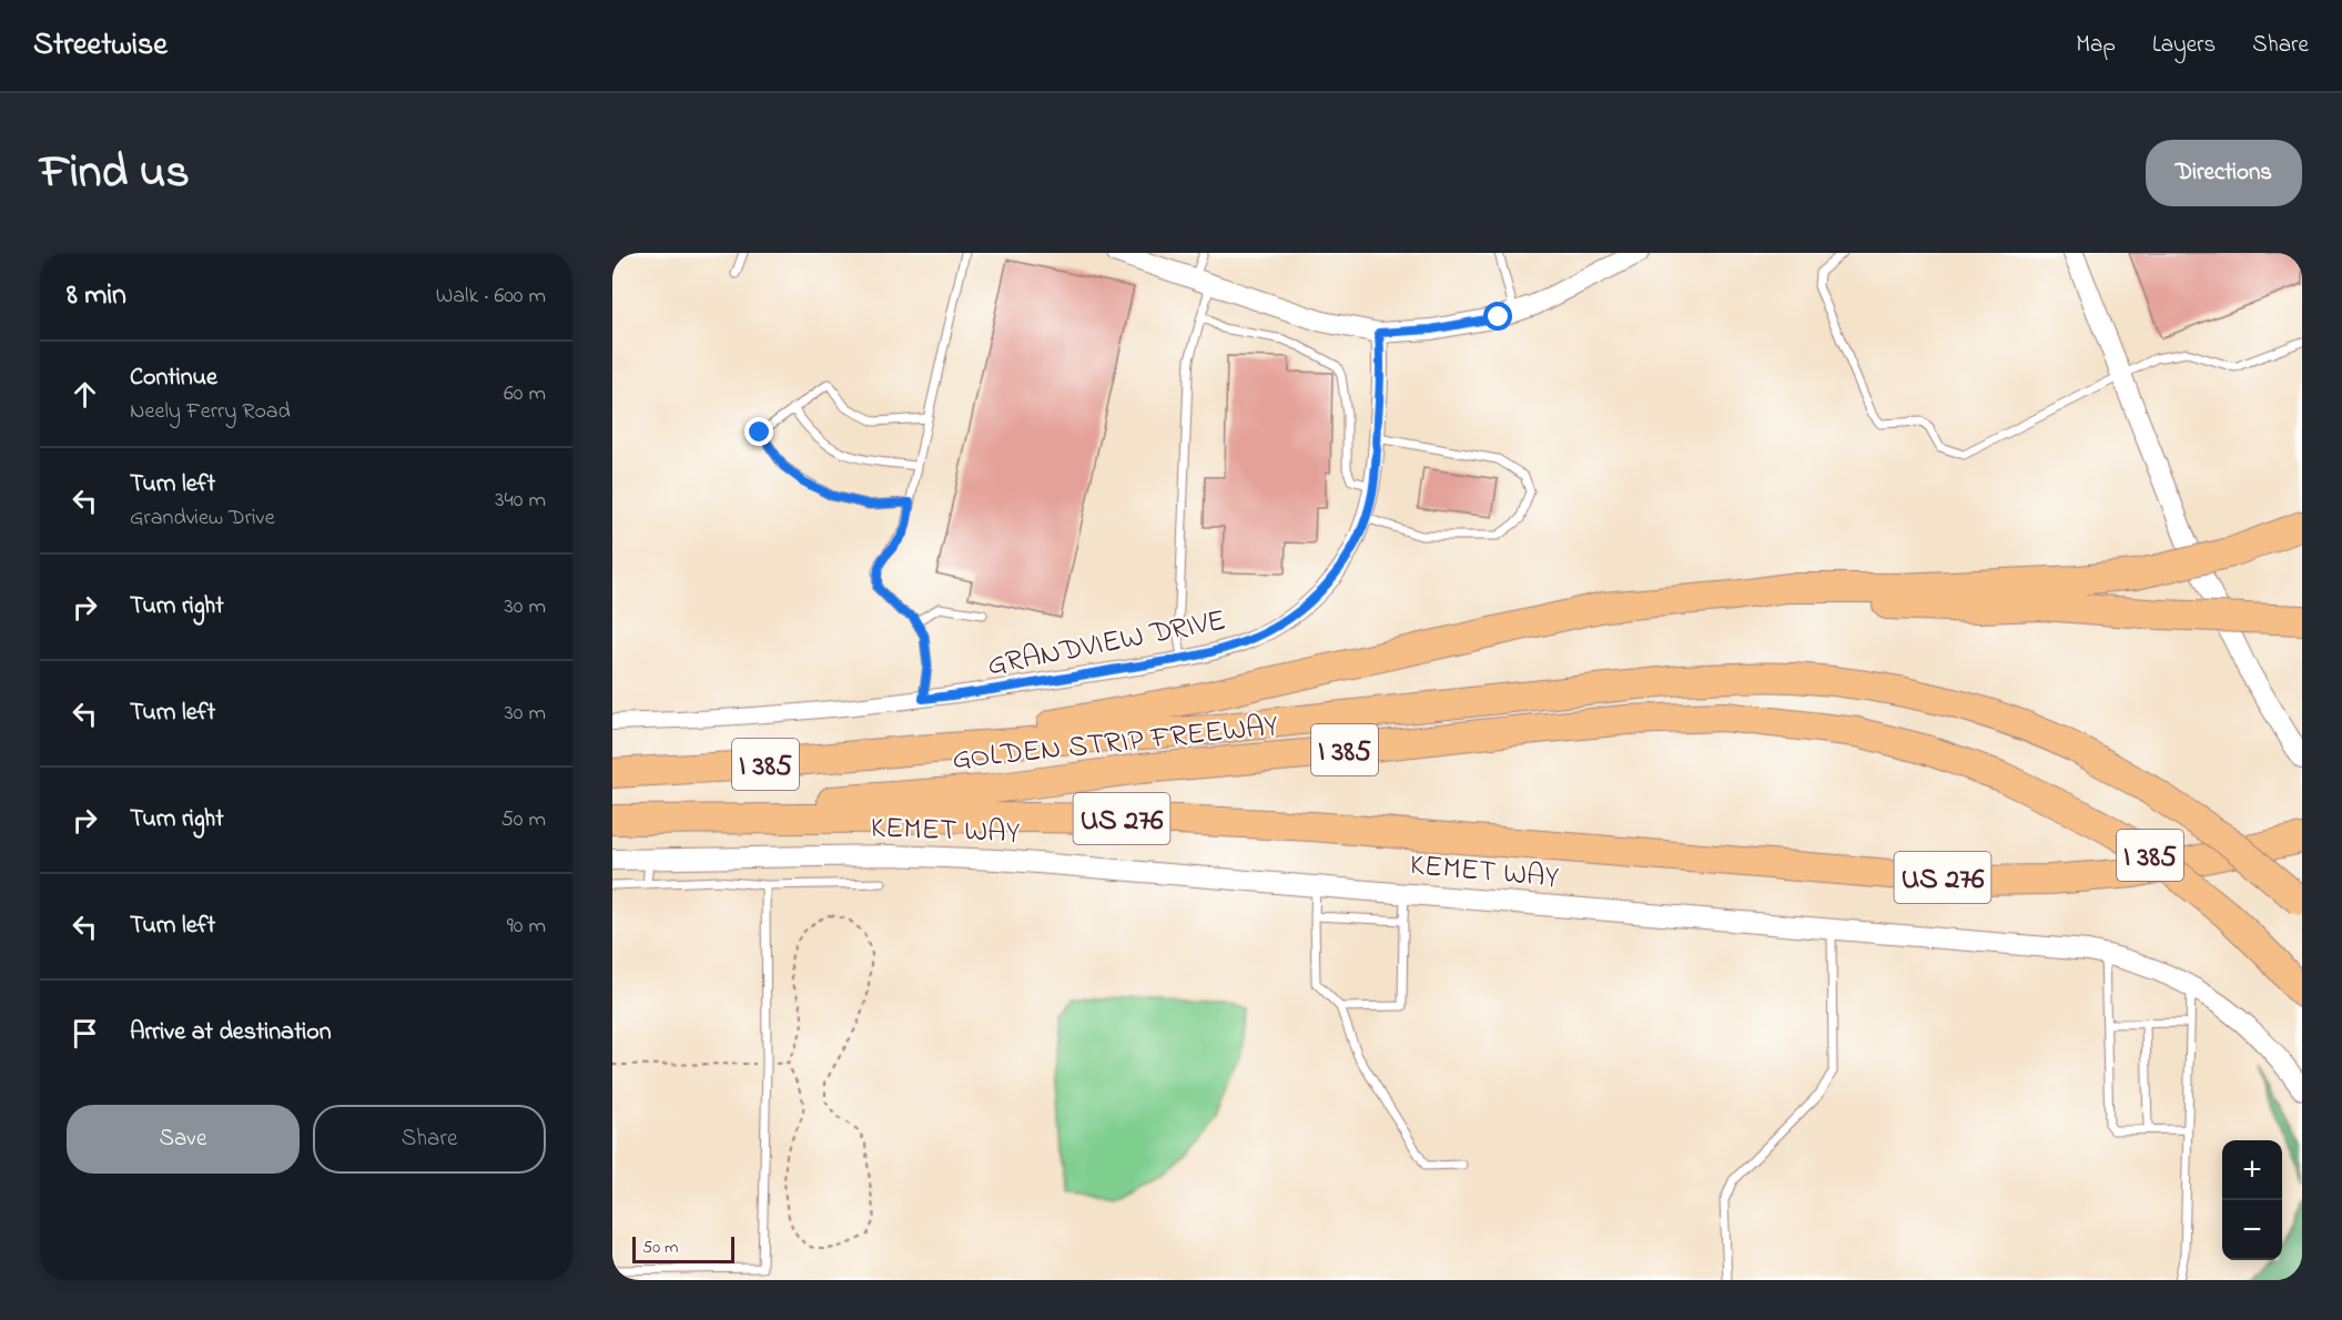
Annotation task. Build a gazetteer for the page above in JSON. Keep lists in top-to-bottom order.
{
  "streets": {
    "highway": ["GOLDEN STRIP FREEWAY", "I 385", "US 276"],
    "street": ["GRANDVIEW DRIVE", "KEMET WAY"]
  },
  "crossings": [
    ["GOLDEN STRIP FREEWAY", "US 276"]
  ],
  "scale_bar": "50 m",
  "page": {
    "header": "Streetwise",
    "nav": ["Map", "Layers", "Share"],
    "title": "Find us",
    "buttons": [
      "Directions",
      ["Save", "Share"]
    ],
    "heading": ["8 min", "Walk · 600 m"],
    "list": [
      ["Continue", "Neely Ferry Road", "60 m"],
      ["Turn left", "Grandview Drive", "340 m"],
      ["Turn right", "30 m"],
      ["Turn left", "30 m"],
      ["Turn right", "50 m"],
      ["Turn left", "90 m"],
      "Arrive at destination"
    ],
    "map_buttons": ["+", "−"],
    "scale": "50 m"
  }
}
